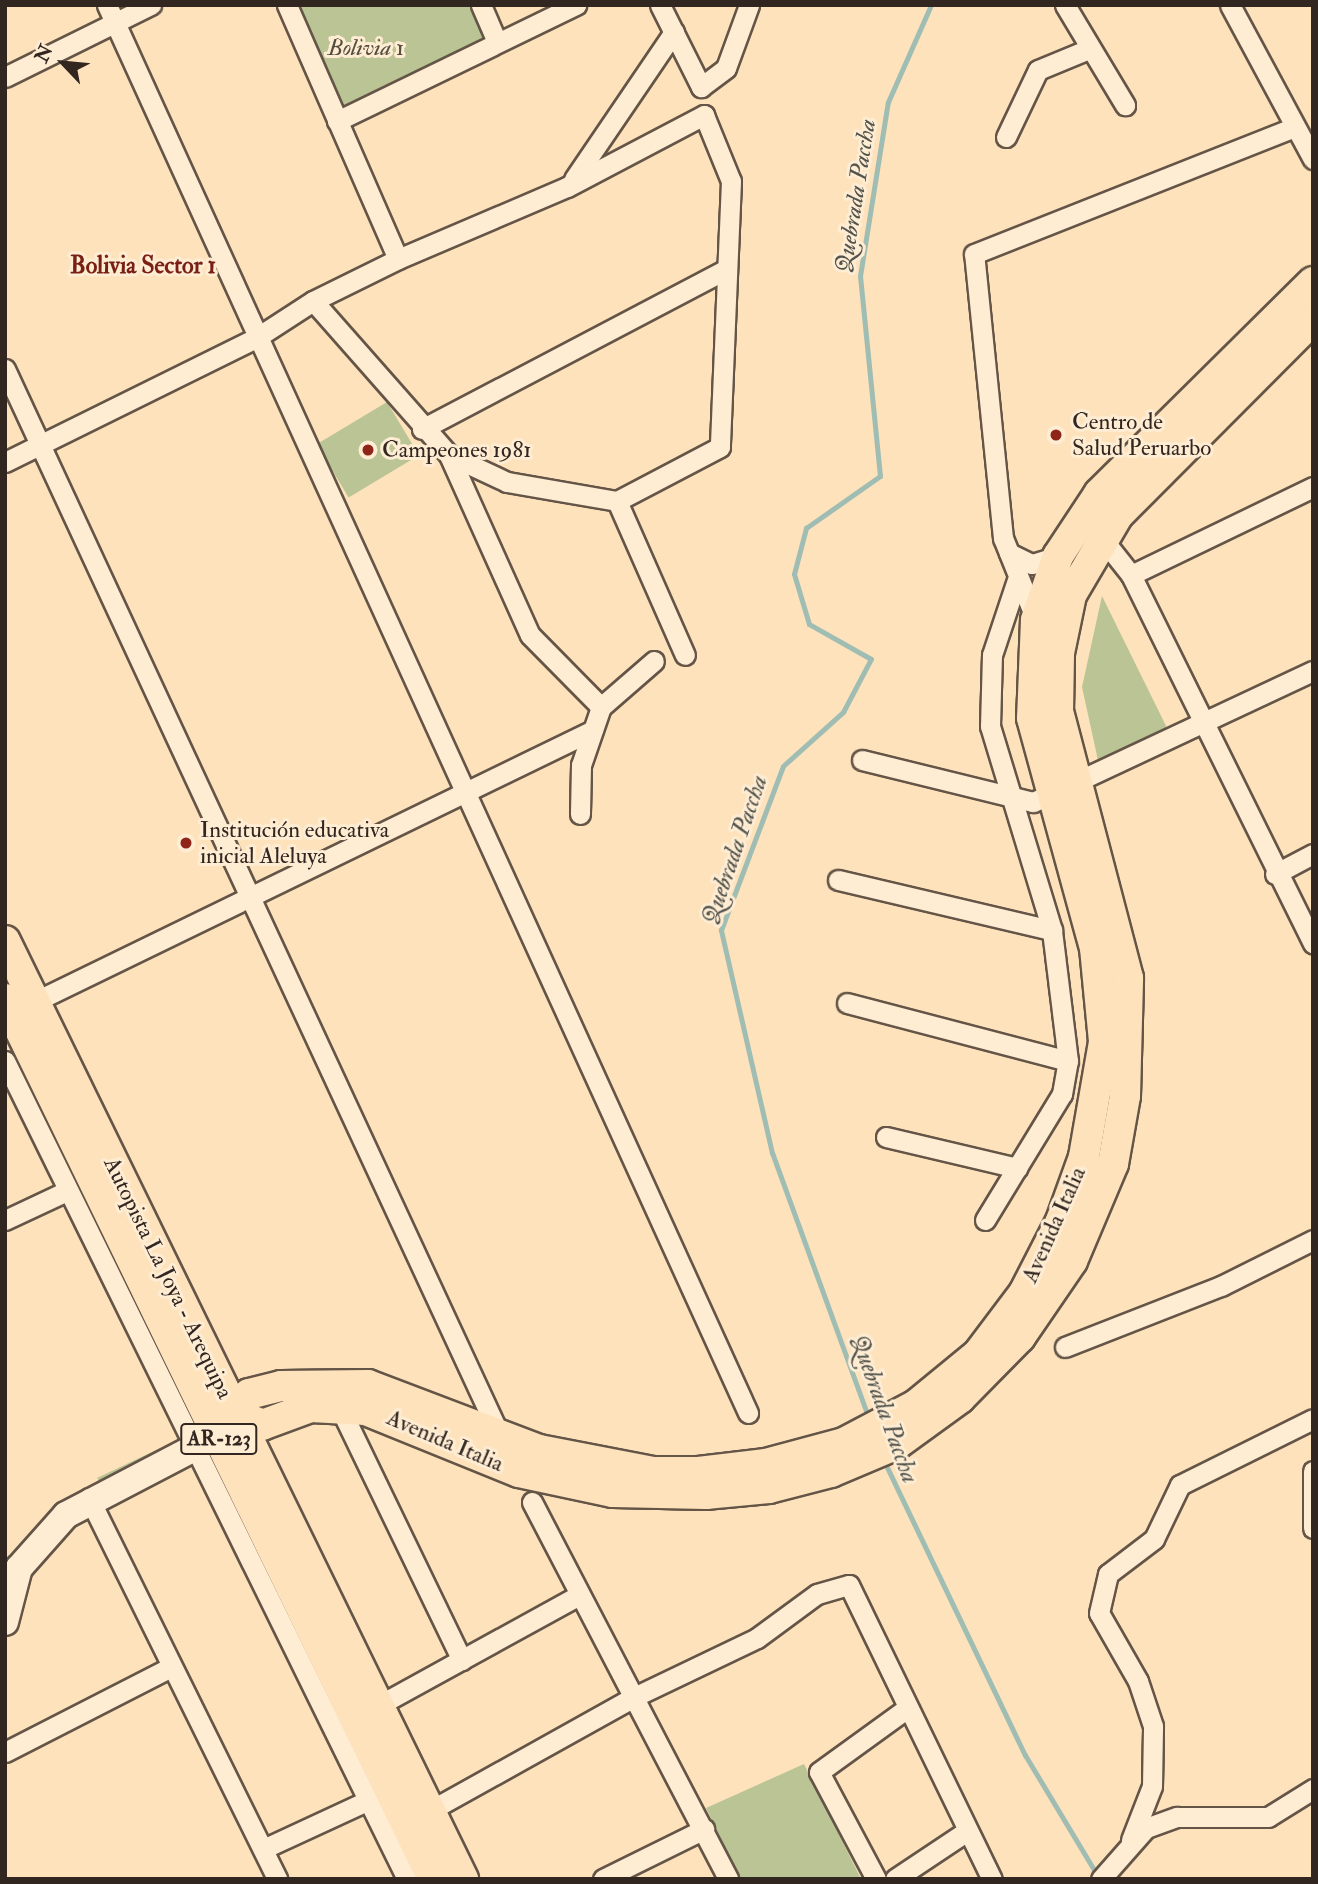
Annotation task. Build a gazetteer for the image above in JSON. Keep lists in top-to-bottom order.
{
  "streets": {
    "main road": ["Avenida Italia", "Autopista La Joya - Arequipa", "AR-123"]
  },
  "crossings": [
    ["Avenida Italia", "Autopista La Joya - Arequipa"]
  ],
  "districts": ["Bolivia Sector 1"],
  "water": ["Quebrada Paccha"],
  "parks": ["Bolivia 1"],
  "places": ["Centro de Salud Peruarbo", "Campeones 1981", "Institución educativa inicial Aleluya"],
  "north": "top left"
}
